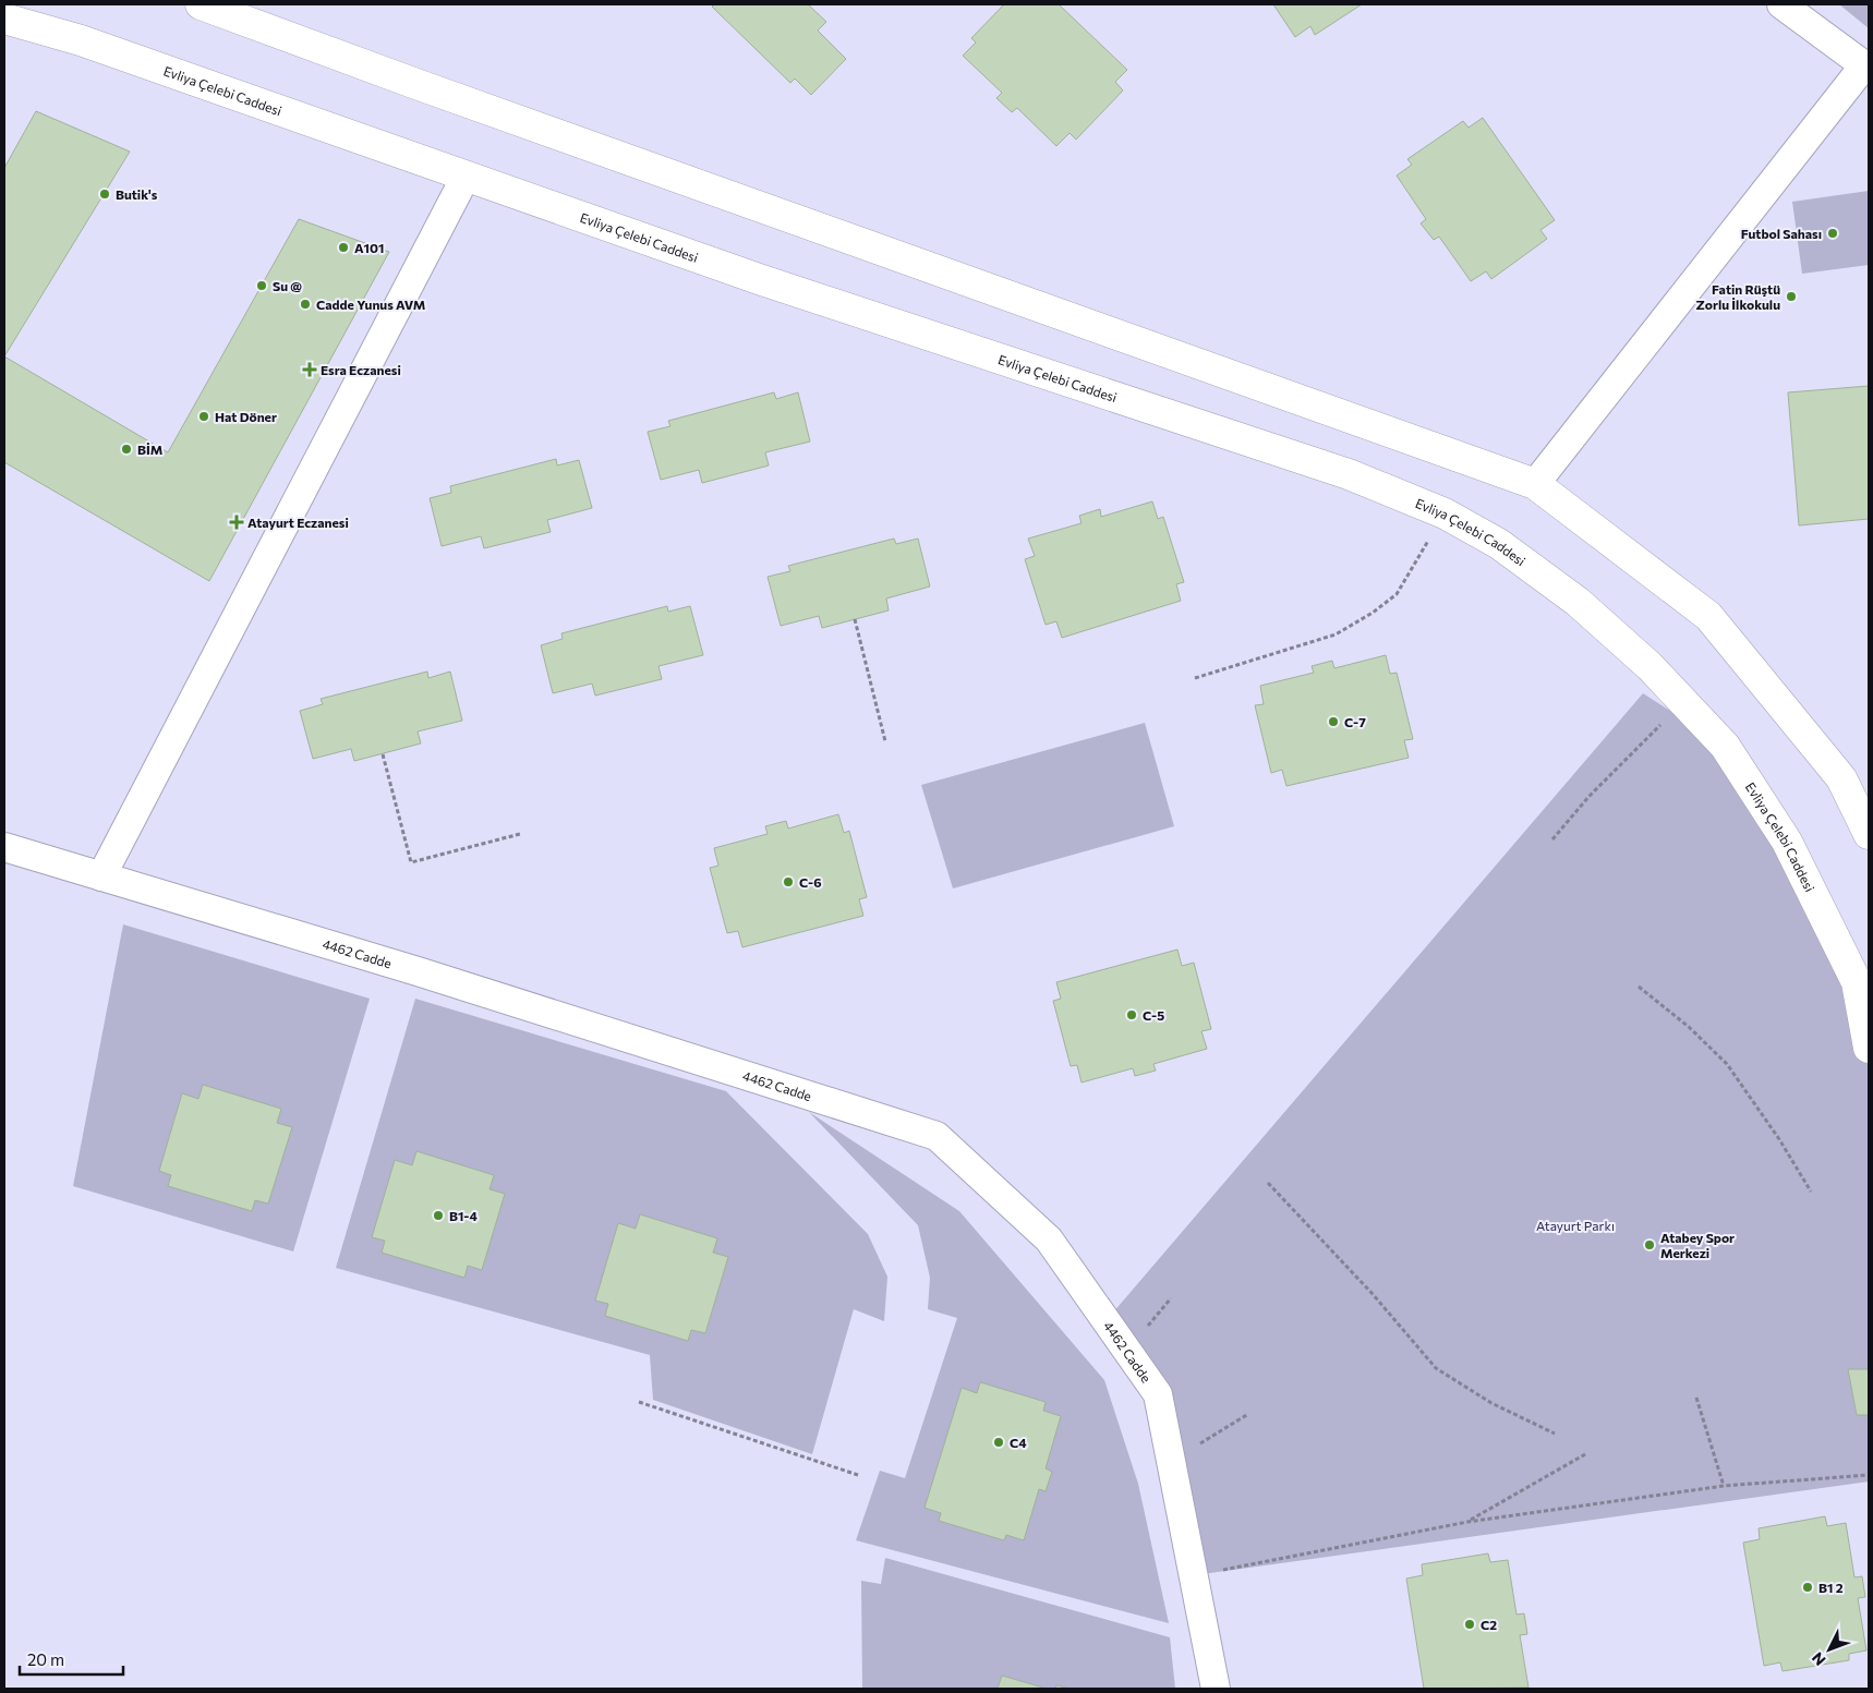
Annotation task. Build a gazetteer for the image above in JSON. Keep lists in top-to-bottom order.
{
  "streets": {
    "street": ["Evliya Çelebi Caddesi", "4462 Cadde"]
  },
  "parks": ["Atayurt Parkı"],
  "places": {
    "other": [
      "Butik's",
      "Futbol Sahası",
      "A101",
      "Su @",
      "Fatin Rüştü Zorlu İlkokulu",
      "Cadde Yunus AVM",
      "Hat Döner",
      "BİM",
      "C-7",
      "C-6",
      "C-5",
      "B1-4",
      "Atabey Spor Merkezi",
      "C4",
      "B1 2",
      "C2"
    ],
    "health": ["Esra Eczanesi", "Atayurt Eczanesi"]
  },
  "scale_bar": "20 m",
  "north": "bottom left"
}
